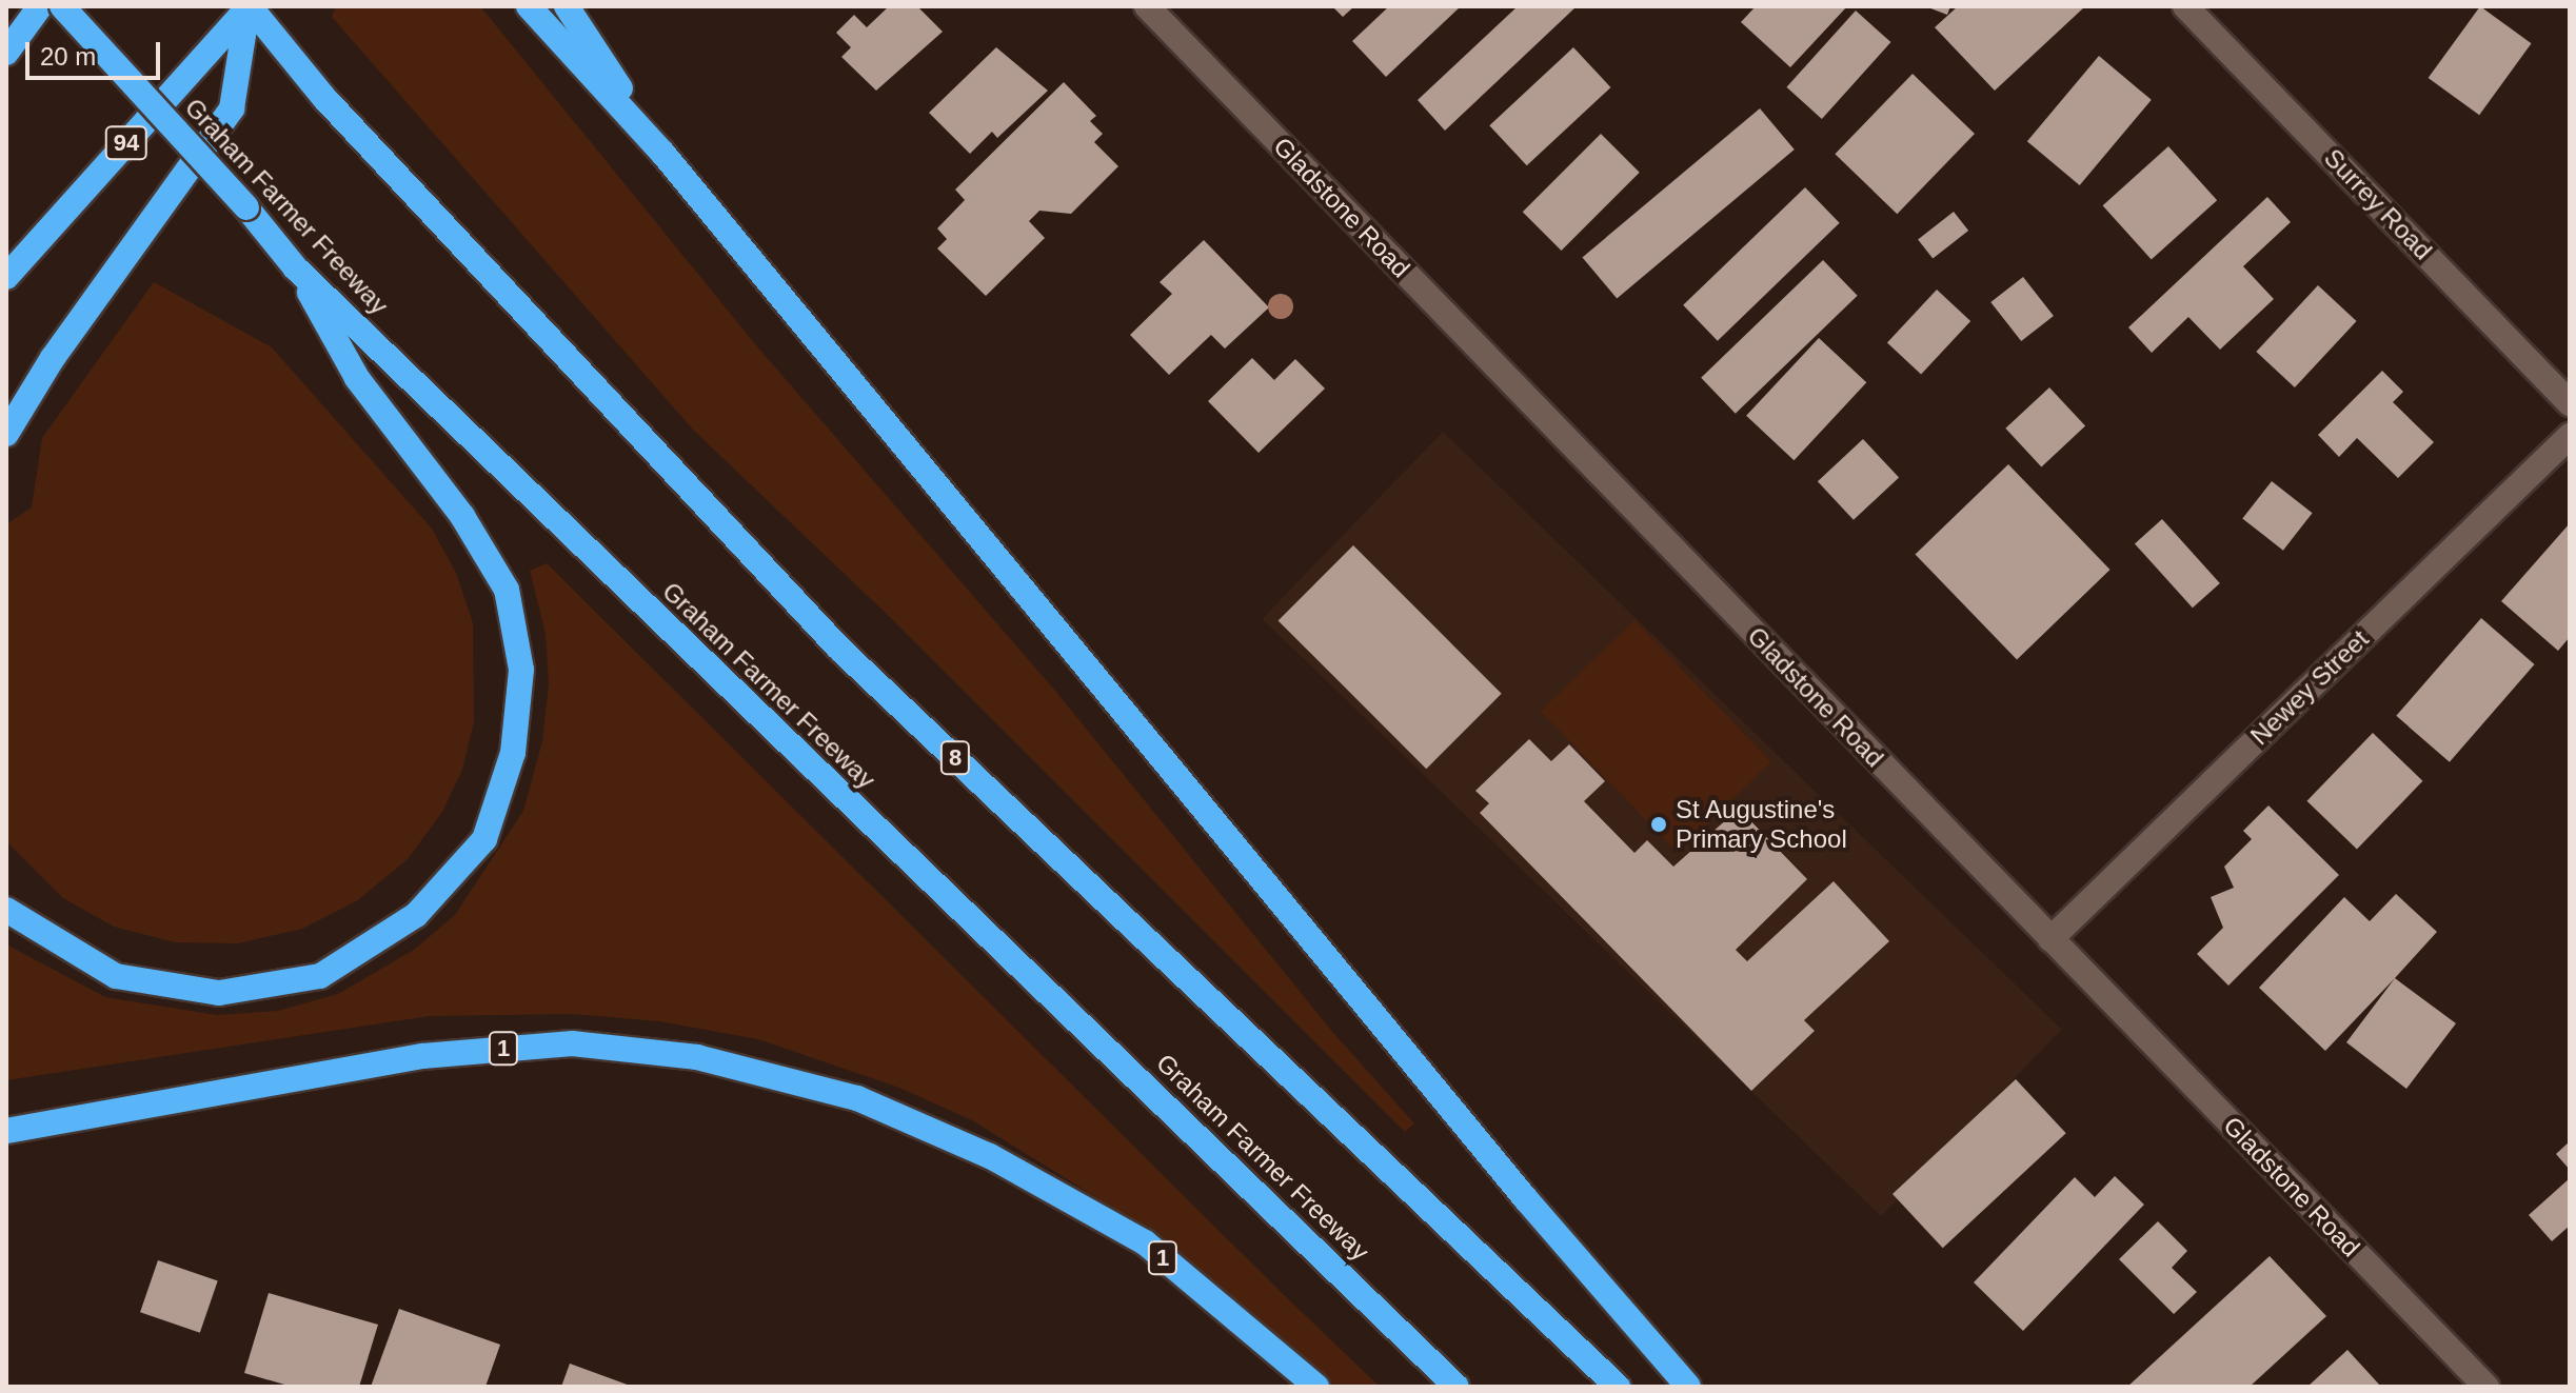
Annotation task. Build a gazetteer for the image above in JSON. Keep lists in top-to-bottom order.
{
  "streets": {
    "highway": [
      "94",
      "Graham Farmer Freeway",
      "8",
      "1"
    ],
    "street": ["Surrey Road", "Gladstone Road", "Newey Street"]
  },
  "crossings": [
    ["94", "8"],
    ["Gladstone Road", "Newey Street"]
  ],
  "places": ["St Augustine's Primary School"],
  "scale_bar": "20 m"
}
